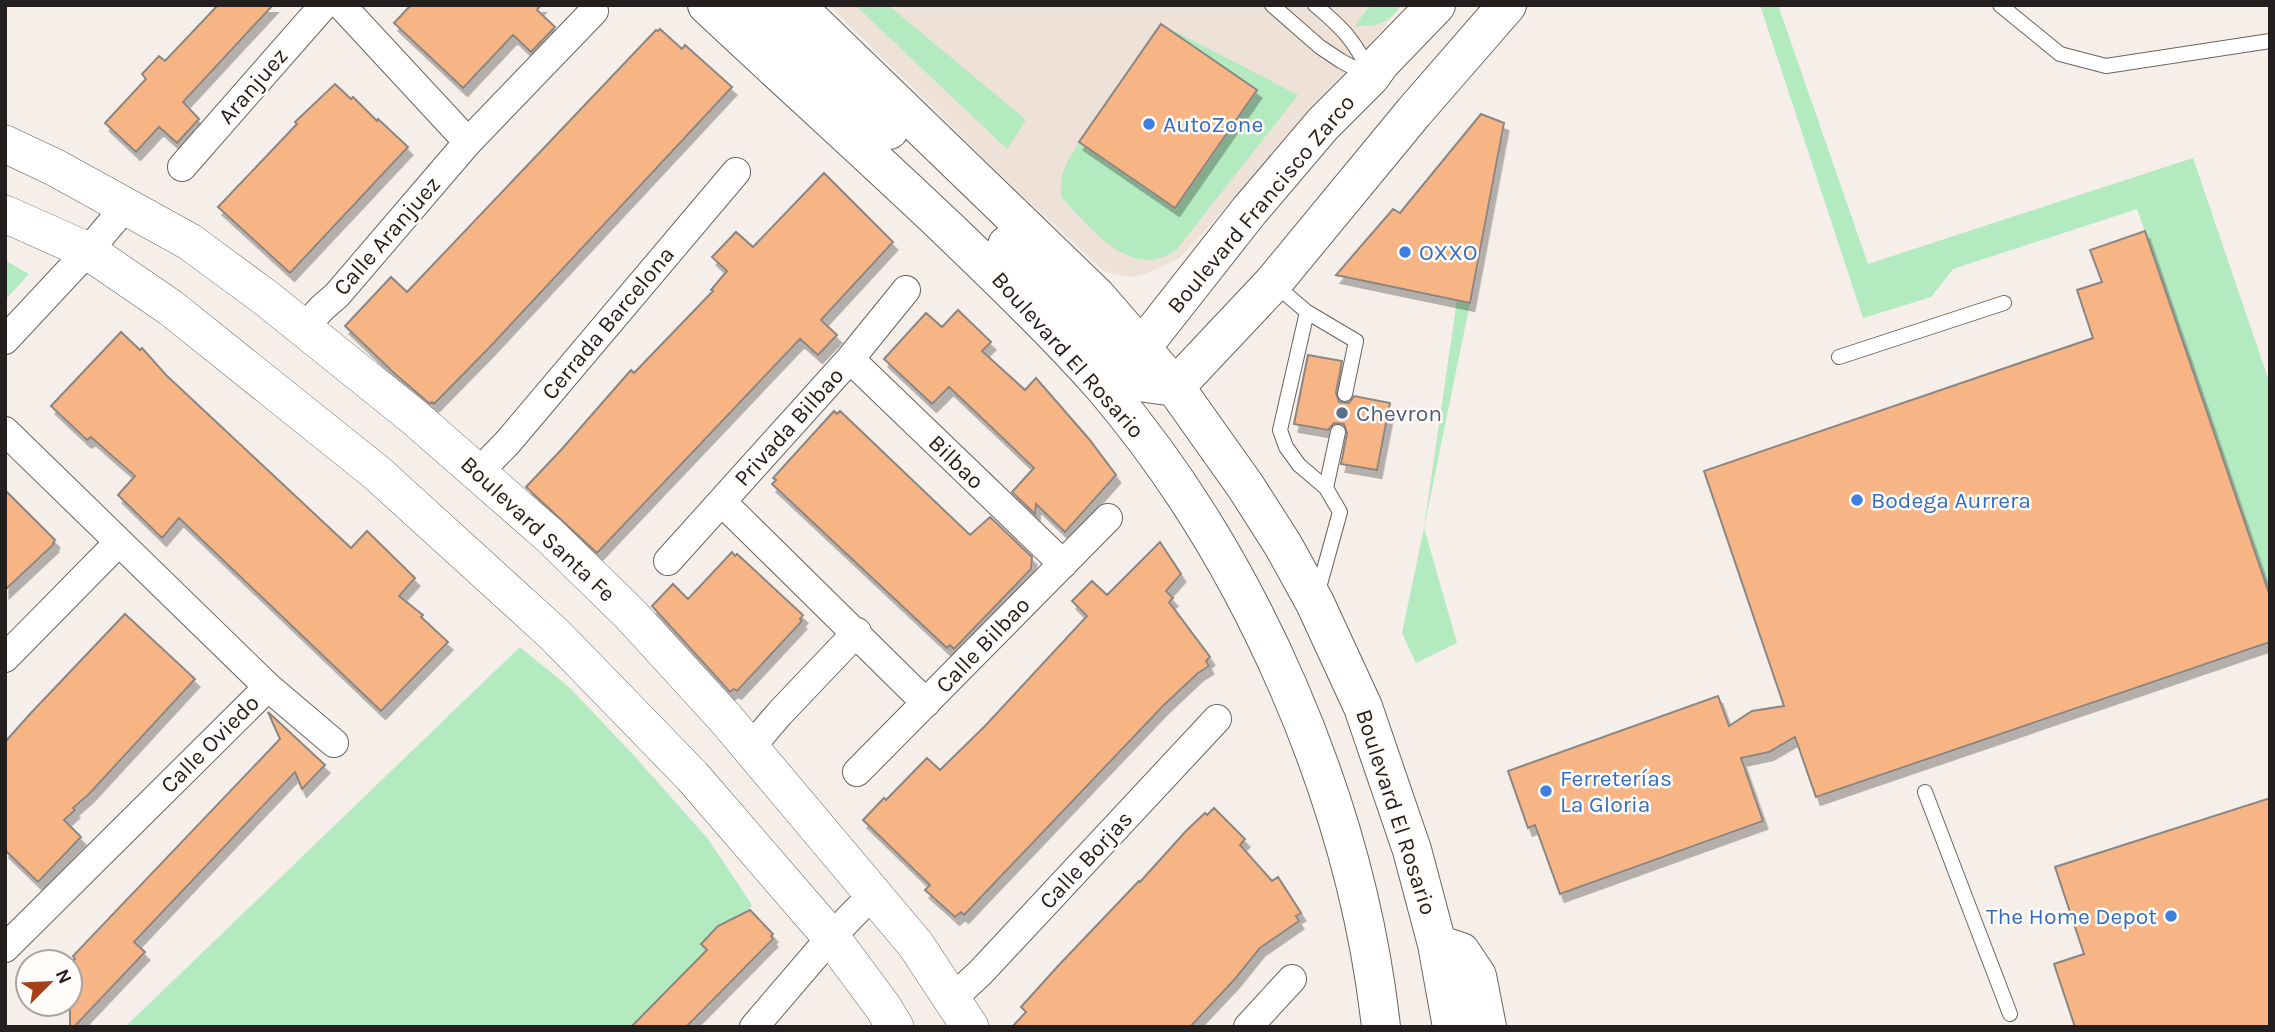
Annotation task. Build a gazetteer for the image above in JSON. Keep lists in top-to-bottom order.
{
  "streets": {
    "main road": ["Boulevard Francisco Zarco", "Boulevard El Rosario"],
    "street": [
      "Aranjuez",
      "Calle Aranjuez",
      "Cerrada Barcelona",
      "Privada Bilbao",
      "Bilbao",
      "Boulevard Santa Fe",
      "Calle Bilbao",
      "Calle Oviedo",
      "Calle Borjas"
    ]
  },
  "crossings": [
    ["Boulevard Francisco Zarco", "Boulevard El Rosario"],
    ["Calle Aranjuez", "Boulevard Santa Fe"],
    ["Cerrada Barcelona", "Boulevard Santa Fe"],
    ["Privada Bilbao", "Bilbao"],
    ["Bilbao", "Calle Bilbao"],
    ["Boulevard Santa Fe", "Calle Borjas"]
  ],
  "places": [
    "AutoZone",
    "OXXO",
    "Chevron",
    "Bodega Aurrera",
    "Ferreterías La Gloria",
    "The Home Depot"
  ],
  "north": "top right"
}
